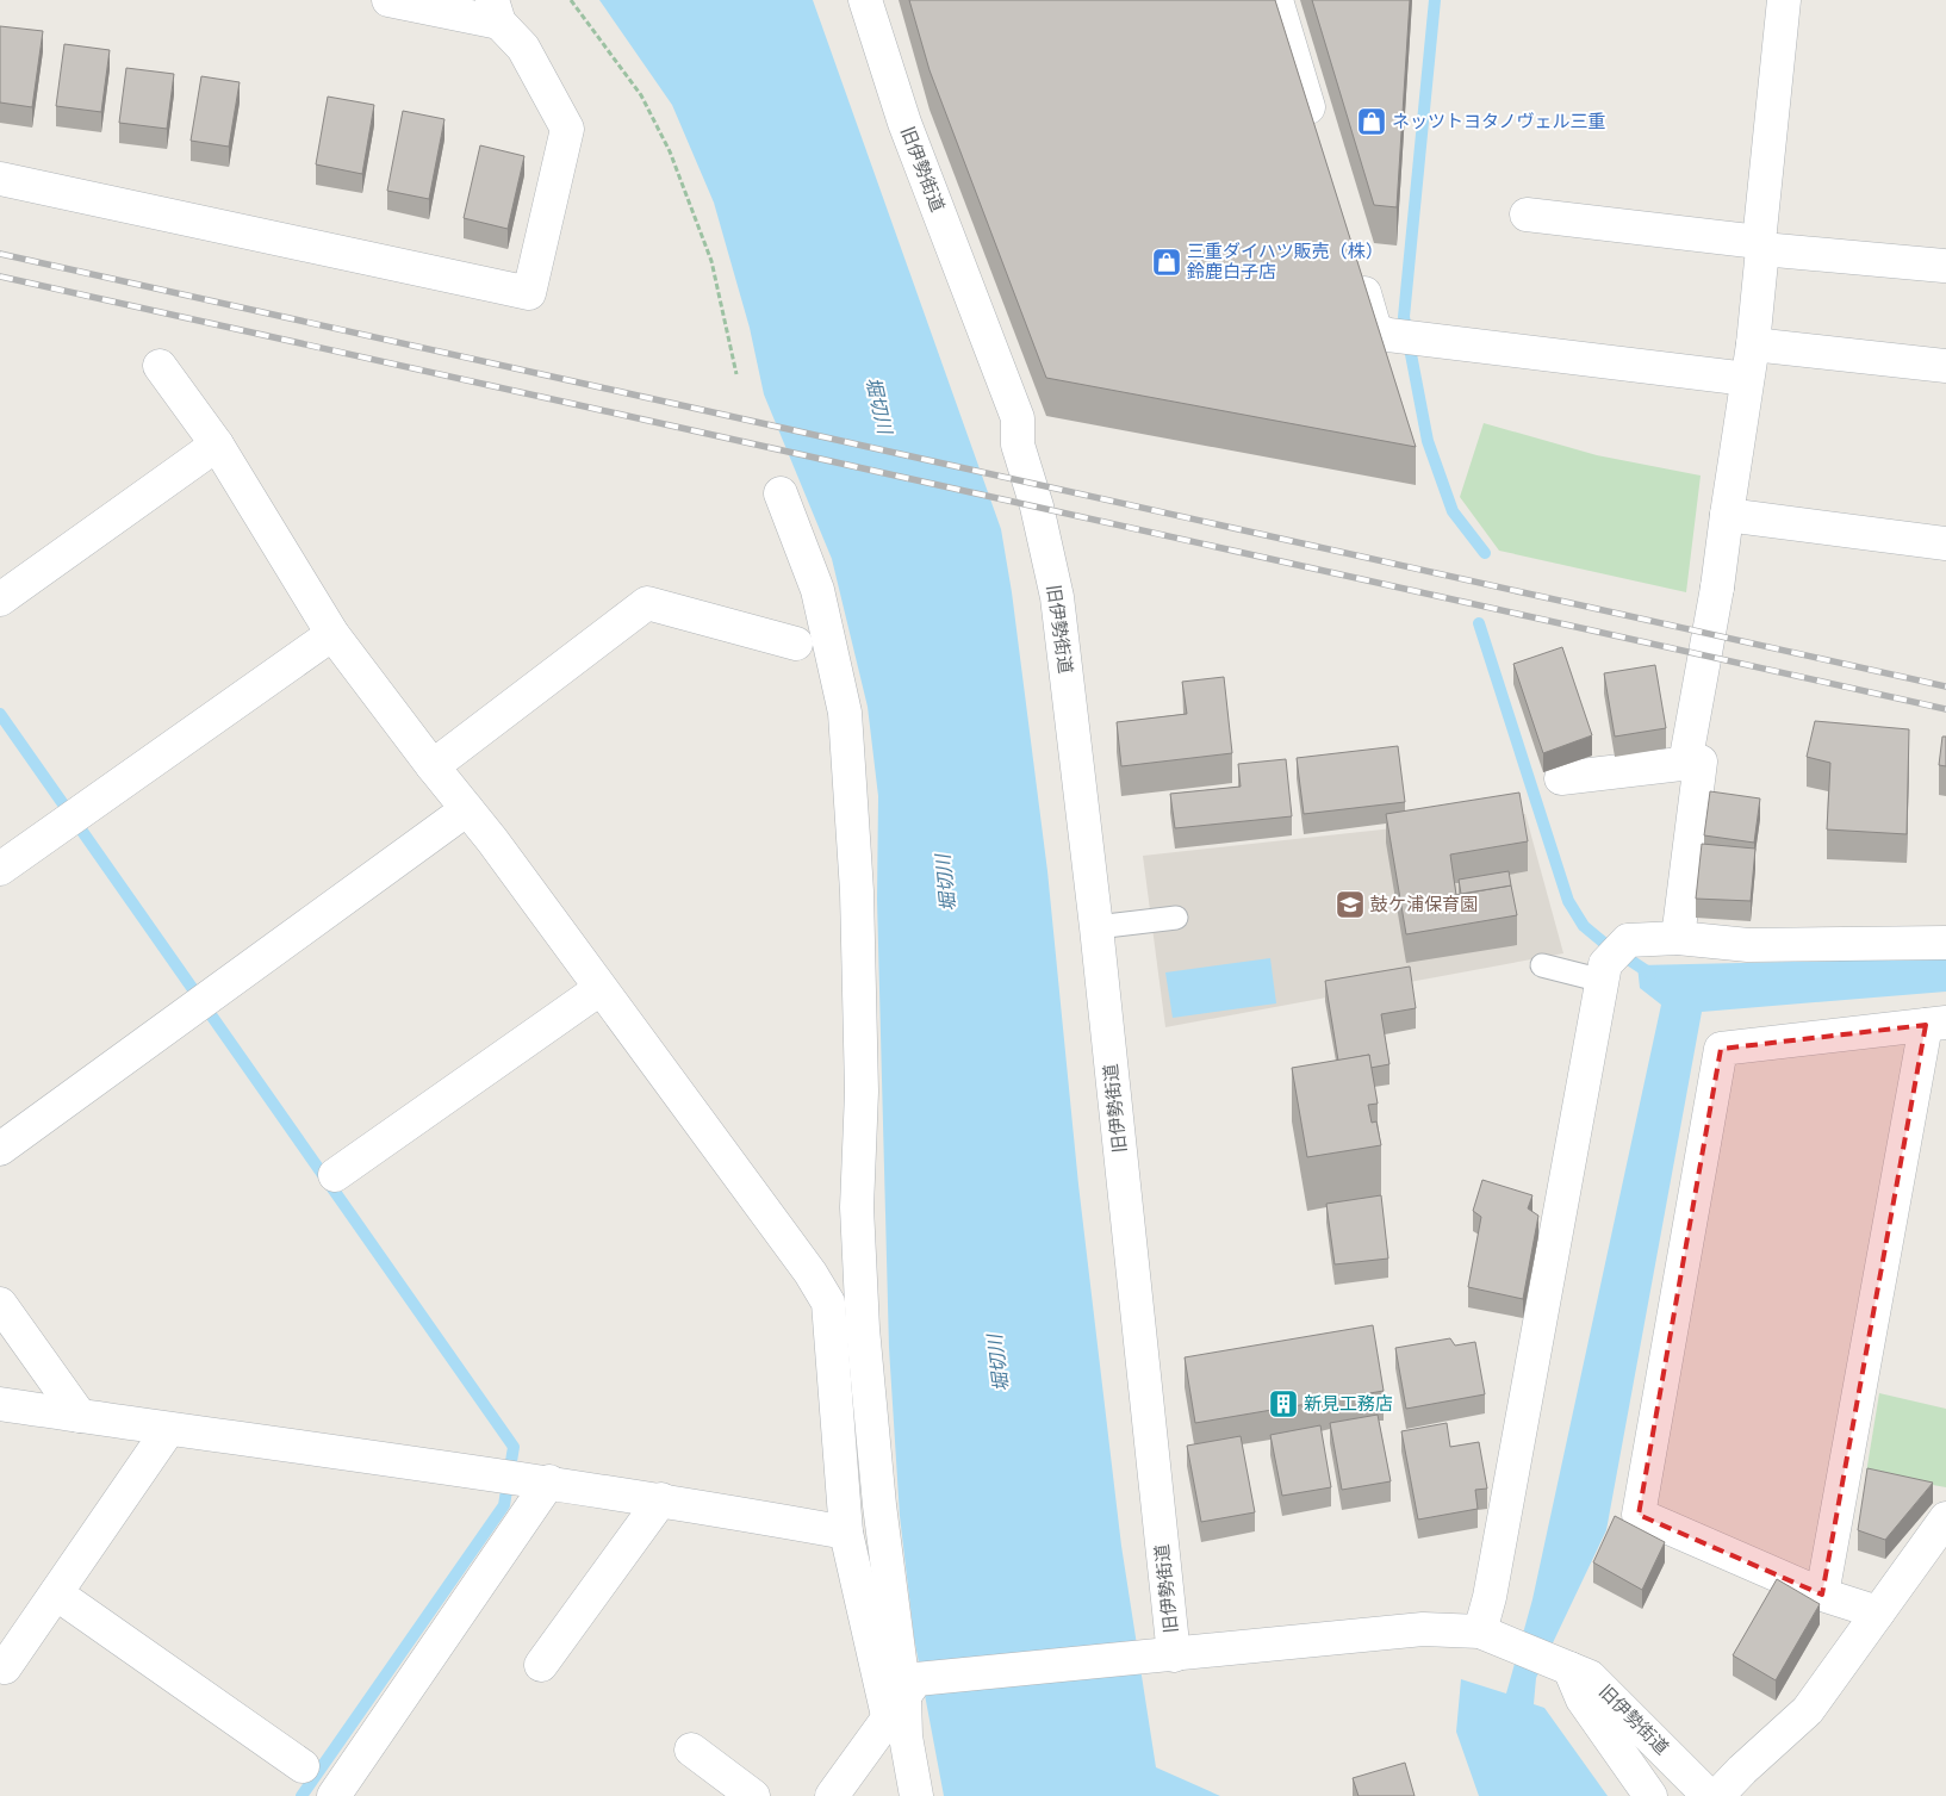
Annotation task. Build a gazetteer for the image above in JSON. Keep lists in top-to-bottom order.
{
  "streets": {
    "street": ["旧伊勢街道"]
  },
  "water": ["堀切川"],
  "places": {
    "shop": ["ネッツトヨタノヴェル三重", "三重ダイハツ販売（株） 鈴鹿白子店"],
    "school or university": ["鼓ケ浦保育園"],
    "building": ["新見工務店"]
  }
}
